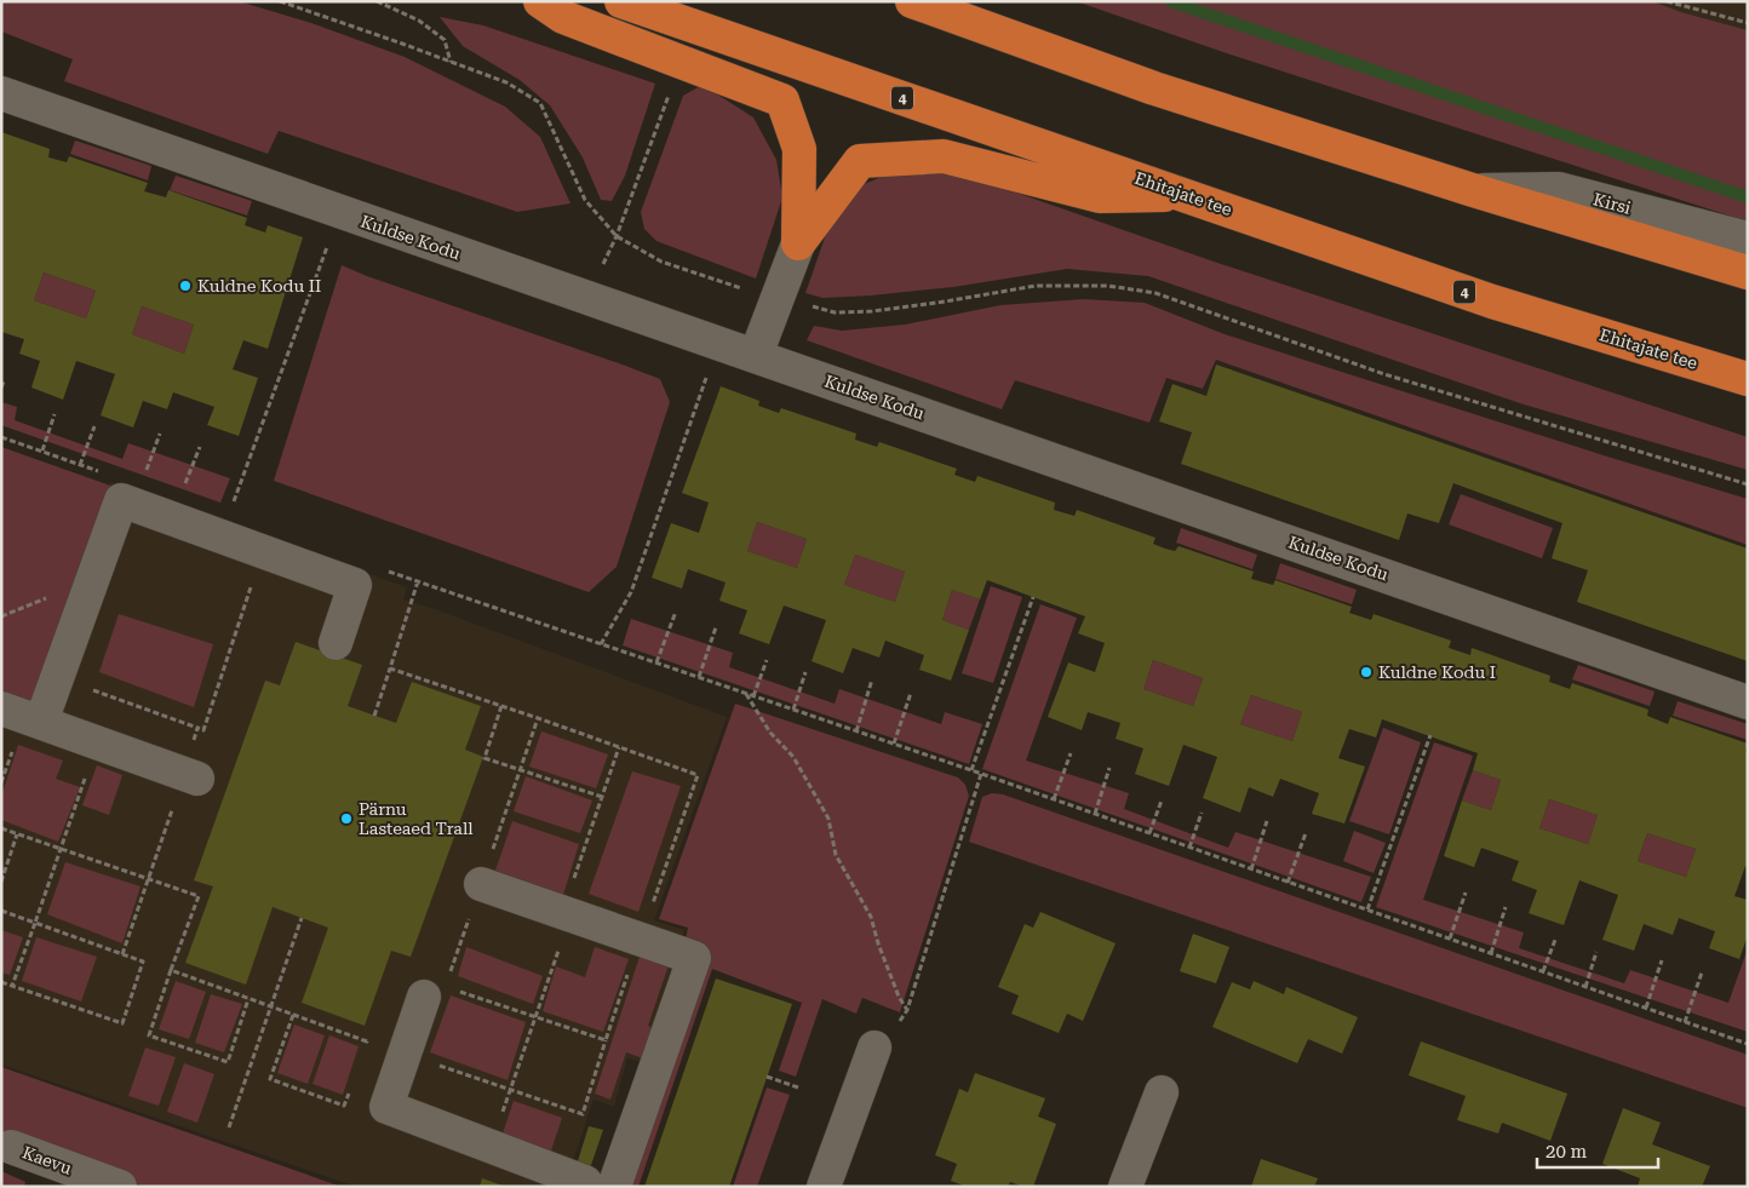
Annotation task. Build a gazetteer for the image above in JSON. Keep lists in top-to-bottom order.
{
  "streets": {
    "highway": ["4", "Ehitajate tee"],
    "street": ["Kirsi", "Kuldse Kodu", "Kaevu"]
  },
  "places": ["Kuldne Kodu II", "Kuldne Kodu I", "Pärnu Lasteaed Trall"],
  "scale_bar": "20 m"
}
